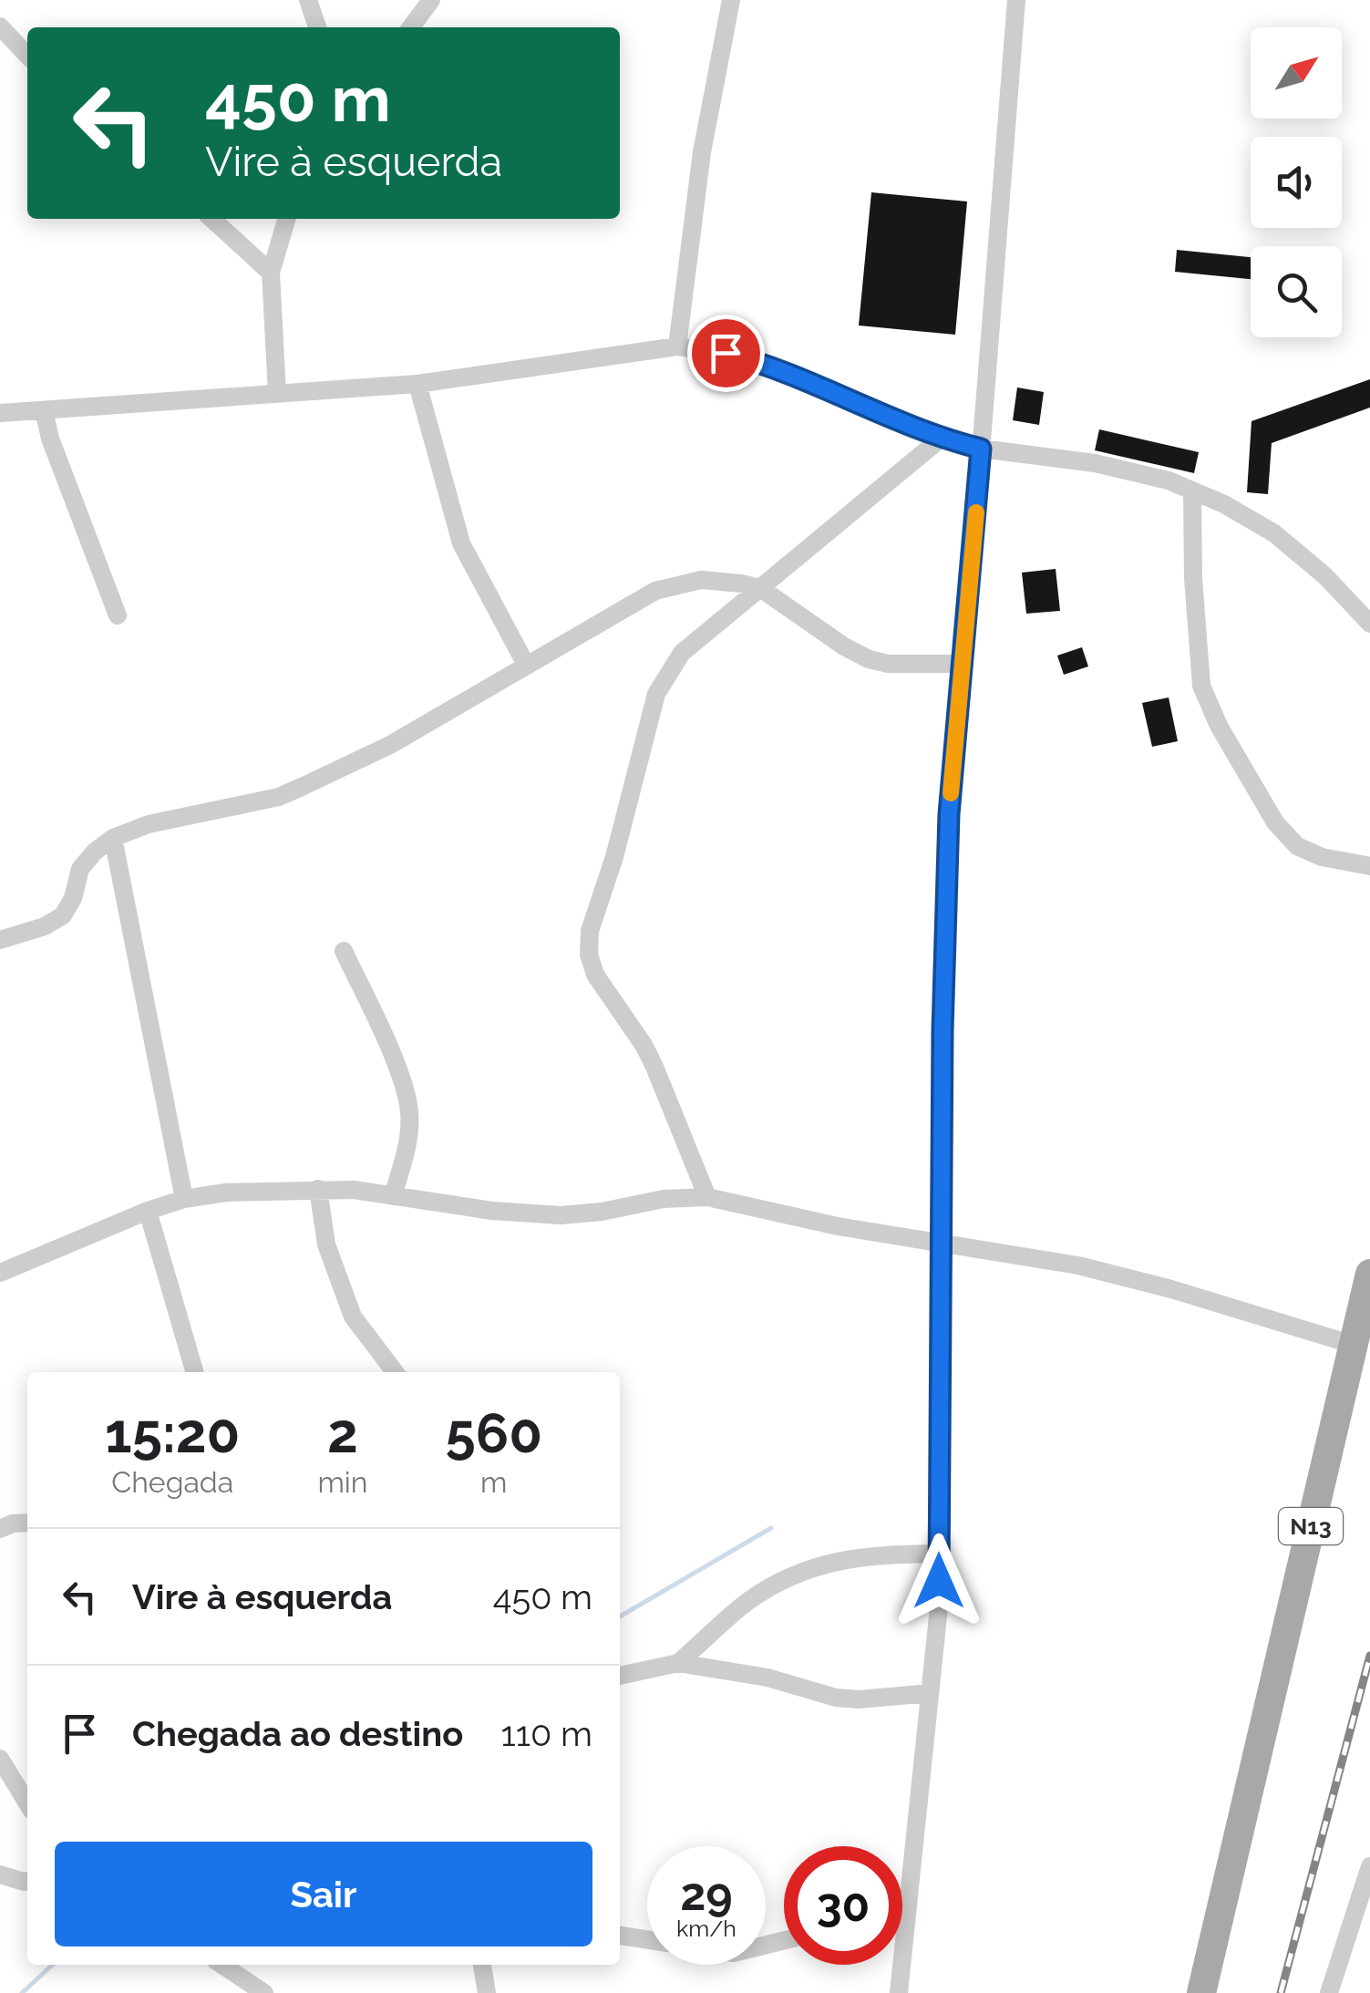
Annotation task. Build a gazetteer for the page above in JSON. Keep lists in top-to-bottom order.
{
  "streets": {
    "main road": ["N13"]
  },
  "north": "top right",
  "page": {
    "turn": ["450 m", "Vire à esquerda"],
    "eta": [
      "15:20",
      "Chegada",
      "2",
      "min",
      "560",
      "m"
    ],
    "list": [
      {
        "name": "Vire à esquerda",
        "value": "450 m"
      },
      {
        "name": "Chegada ao destino",
        "value": "110 m"
      }
    ],
    "buttons": "Sair",
    "speed": "29 km/h",
    "limit": "30"
  }
}
